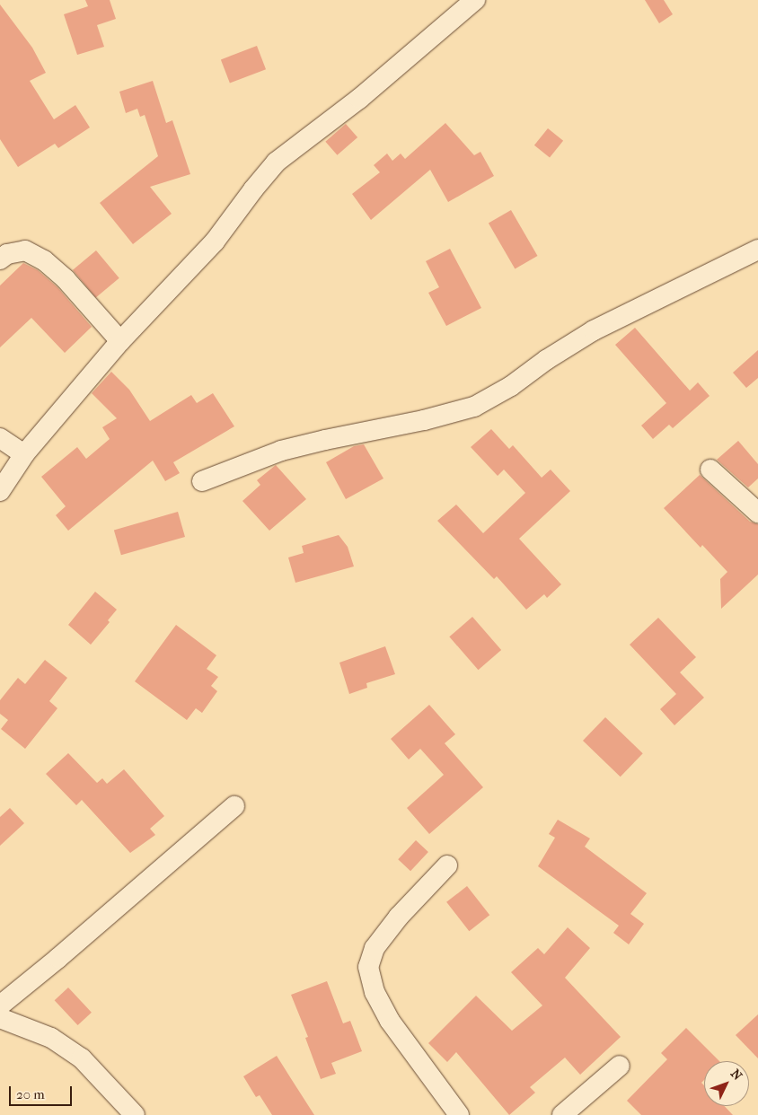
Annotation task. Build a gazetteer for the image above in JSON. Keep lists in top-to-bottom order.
{
  "scale_bar": "20 m",
  "north": "top right"
}
